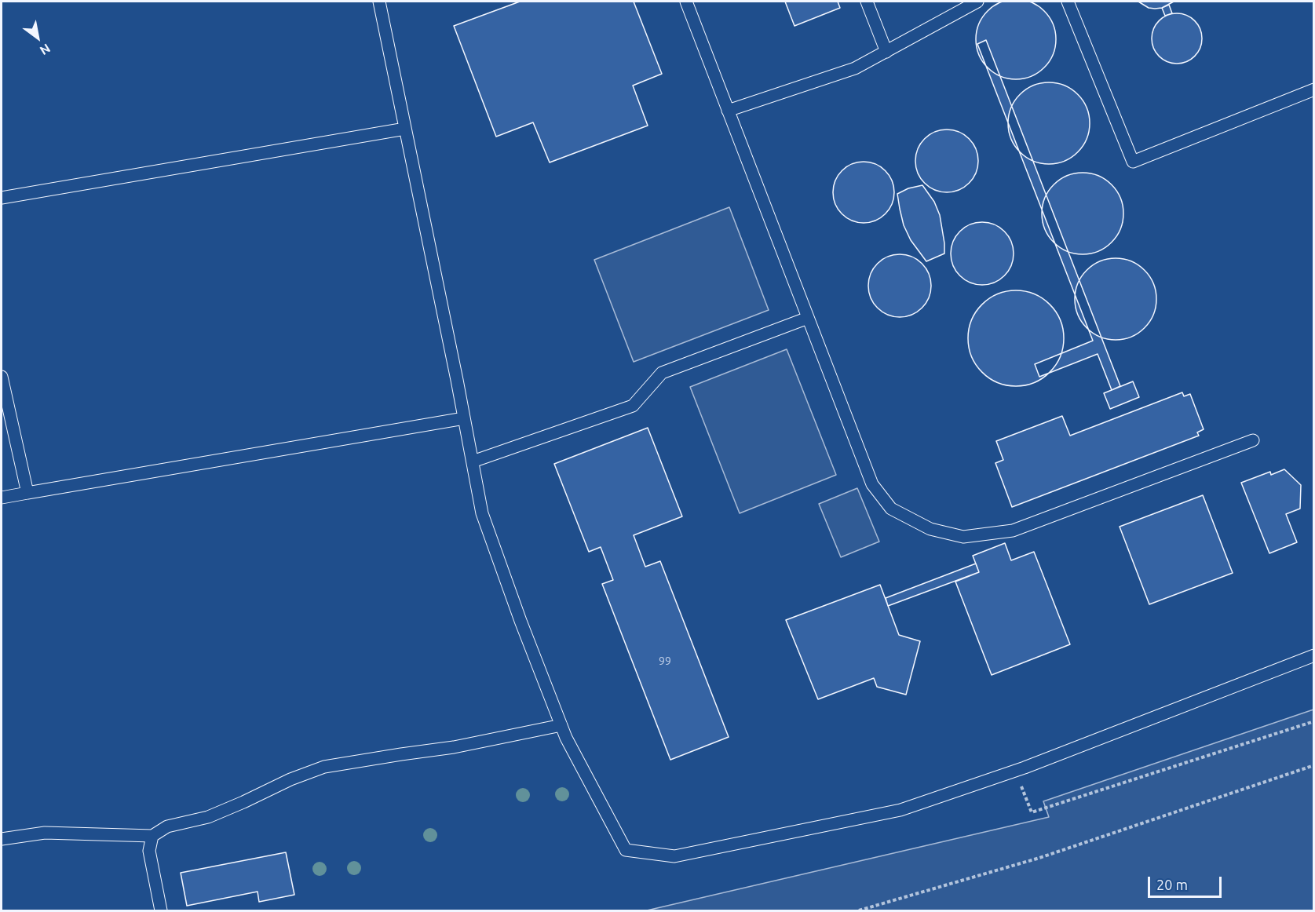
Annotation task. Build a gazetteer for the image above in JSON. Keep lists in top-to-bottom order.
{
  "house_numbers": ["99"],
  "scale_bar": "20 m",
  "north": "bottom right"
}
